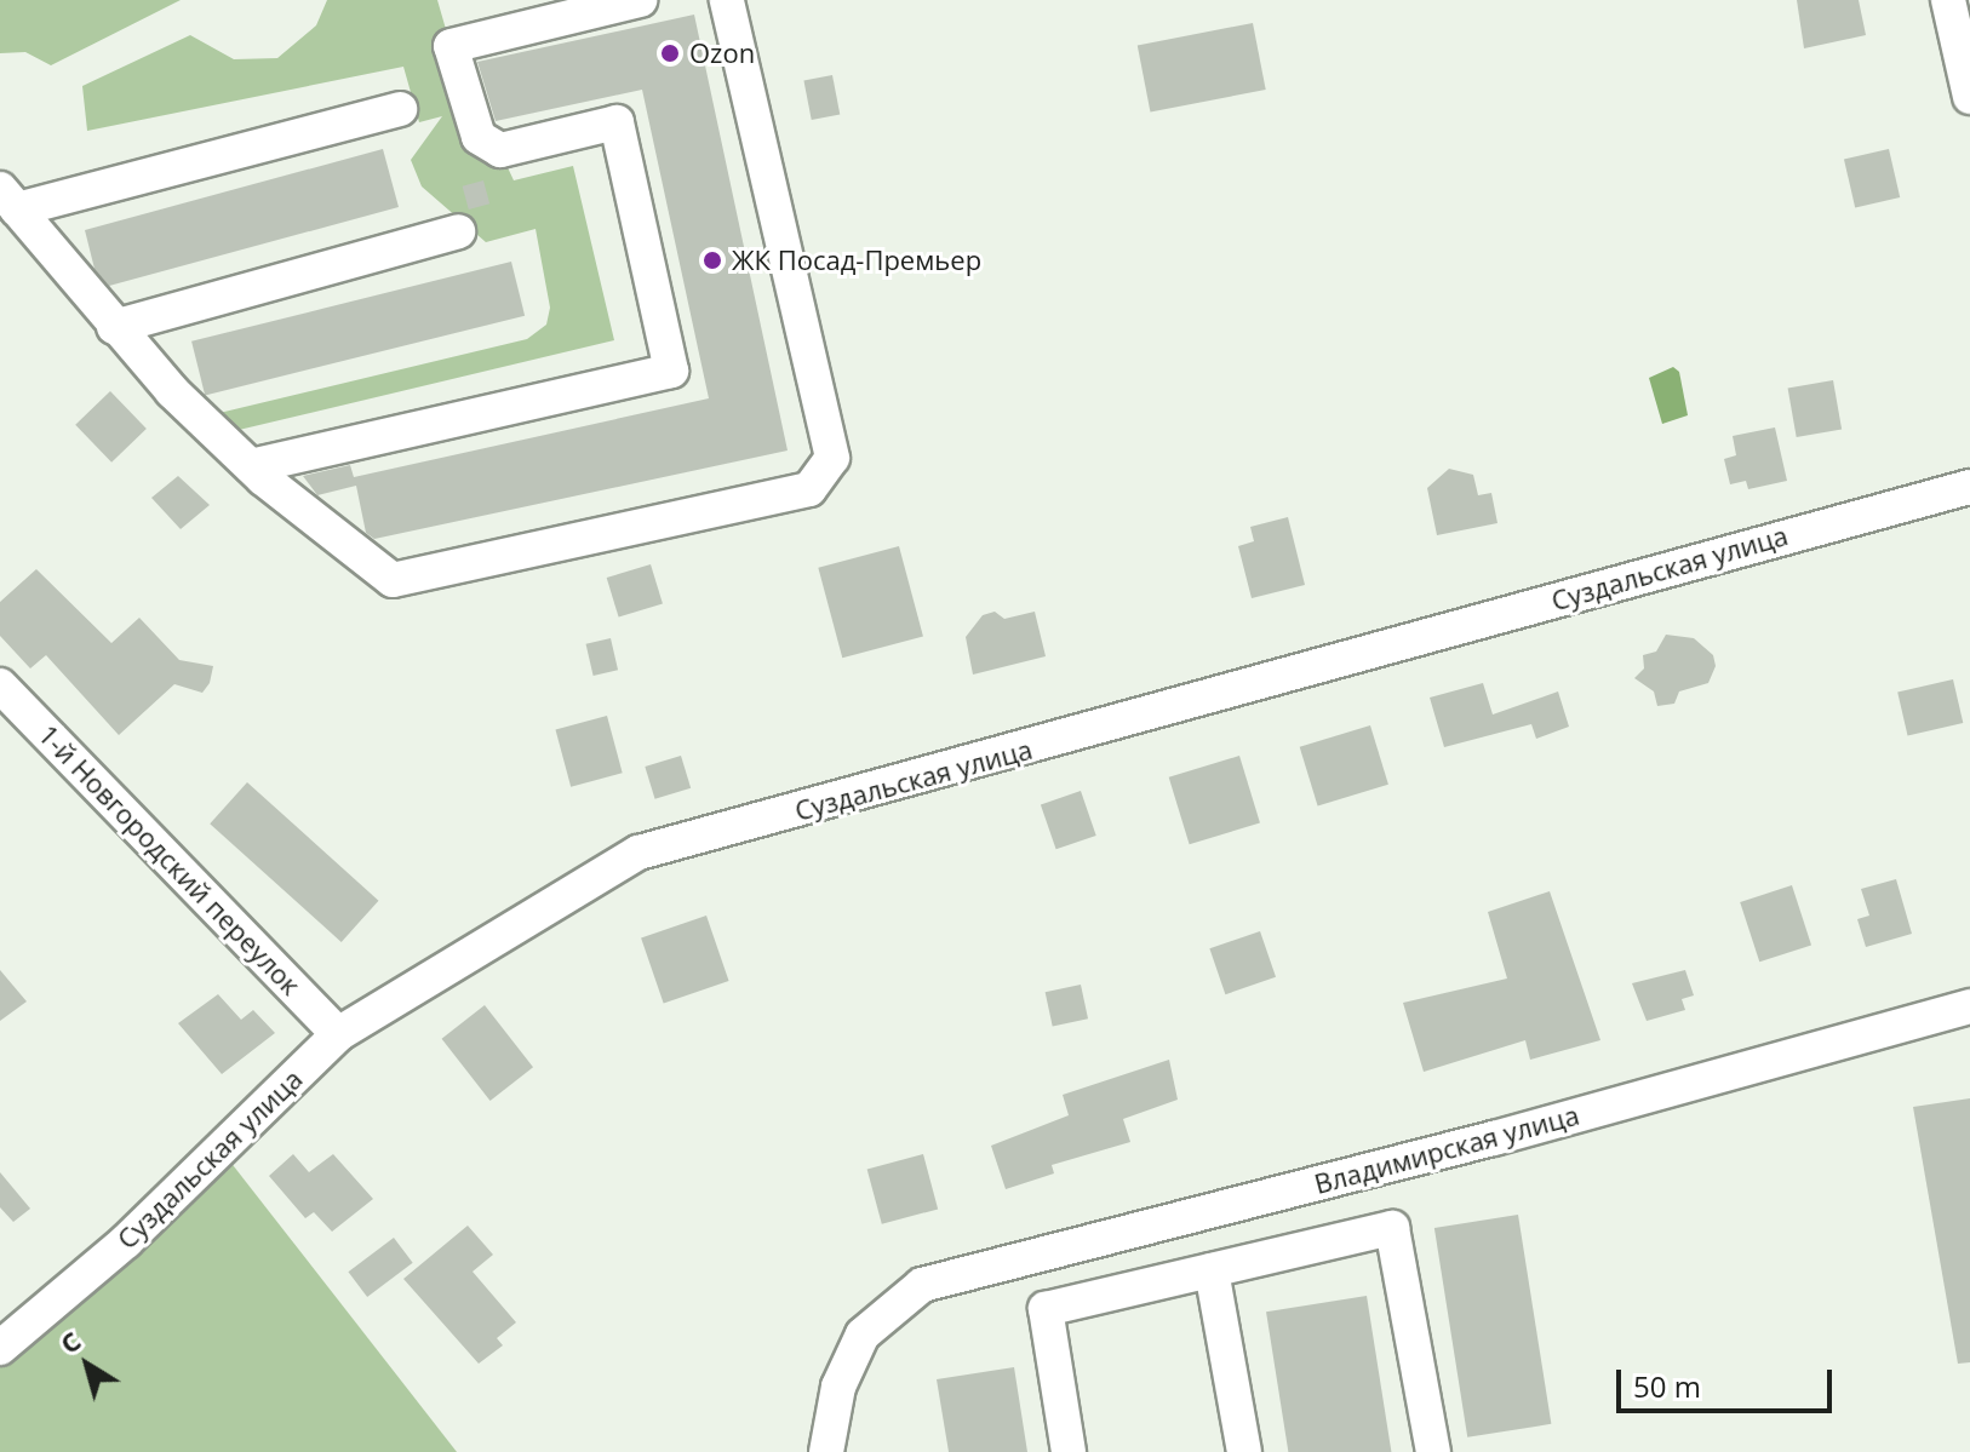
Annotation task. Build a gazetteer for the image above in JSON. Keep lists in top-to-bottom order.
{
  "streets": {
    "street": ["Суздальская улица", "1-й Новгородский переулок", "Владимирская улица"]
  },
  "crossings": [
    ["Суздальская улица", "1-й Новгородский переулок"]
  ],
  "places": ["Ozon", "ЖК Посад-Премьер"],
  "scale_bar": "50 m",
  "north": "top left"
}
